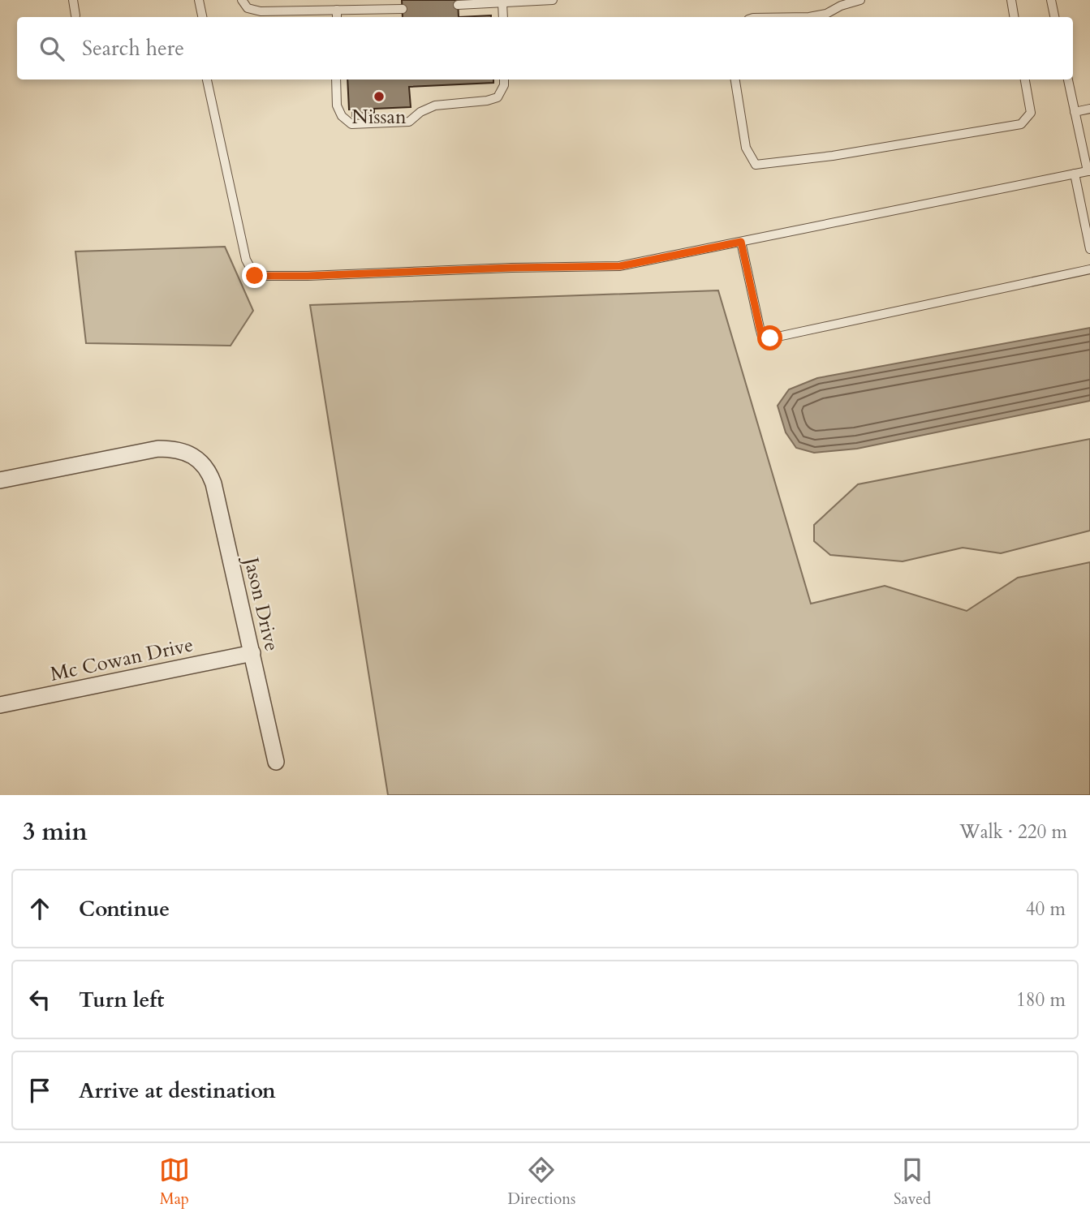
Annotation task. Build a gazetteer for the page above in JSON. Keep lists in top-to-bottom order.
{
  "streets": {
    "street": ["Jason Drive", "Mc Cowan Drive"]
  },
  "crossings": [
    ["Jason Drive", "Mc Cowan Drive"]
  ],
  "places": ["Nissan"],
  "page": {
    "search": "Search here",
    "heading": ["3 min", "Walk · 220 m"],
    "list": [
      ["Continue", "40 m"],
      ["Turn left", "180 m"],
      "Arrive at destination"
    ],
    "nav": ["Map", "Directions", "Saved"]
  }
}
